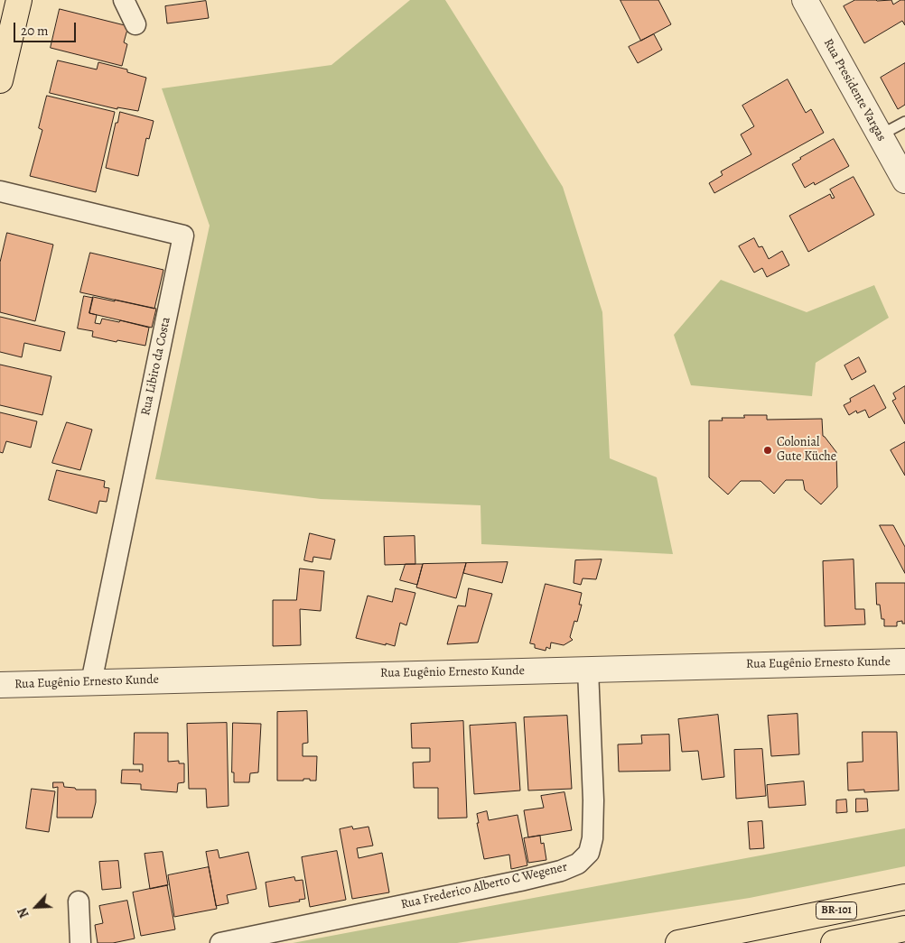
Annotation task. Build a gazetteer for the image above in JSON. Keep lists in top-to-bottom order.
{
  "streets": {
    "main road": ["BR-101"],
    "street": [
      "Rua Presidente Vargas",
      "Rua Libiro da Costa",
      "Rua Eugênio Ernesto Kunde",
      "Rua Frederico Alberto C Wegener"
    ]
  },
  "crossings": [
    ["Rua Libiro da Costa", "Rua Eugênio Ernesto Kunde"],
    ["Rua Eugênio Ernesto Kunde", "Rua Frederico Alberto C Wegener"]
  ],
  "places": ["Colonial Gute Küche"],
  "scale_bar": "20 m",
  "north": "bottom left"
}
